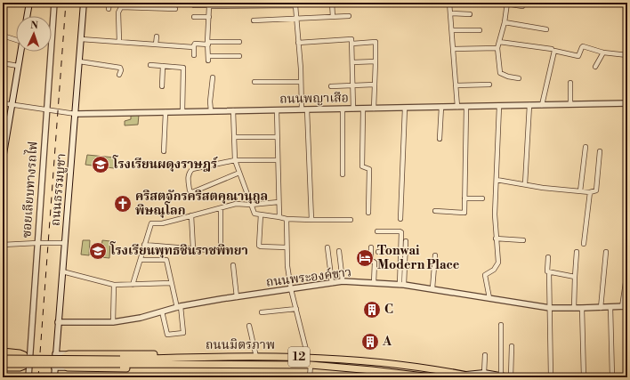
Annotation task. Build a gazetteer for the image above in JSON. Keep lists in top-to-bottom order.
{
  "streets": {
    "main road": ["ถนนธรรมบูชา", "ถนนมิตรภาพ", "12"],
    "street": ["ถนนพญาเสือ", "ซอยเลียบทางรถไฟ", "ถนนพระองค์ขาว"]
  },
  "crossings": [
    ["ถนนพญาเสือ", "ซอยเลียบทางรถไฟ"],
    ["ถนนพญาเสือ", "ถนนธรรมบูชา"],
    ["ถนนธรรมบูชา", "ถนนพระองค์ขาว"]
  ],
  "places": {
    "school or university": ["โรงเรียนผดุงราษฎร์", "โรงเรียนพุทธชินราชพิทยา"],
    "church": ["คริสตจักรคริสตคุณานุกูล พิษณุโลก"],
    "hotel": ["Tonwai Modern Place"],
    "building": ["C", "A"]
  },
  "north": "top"
}
